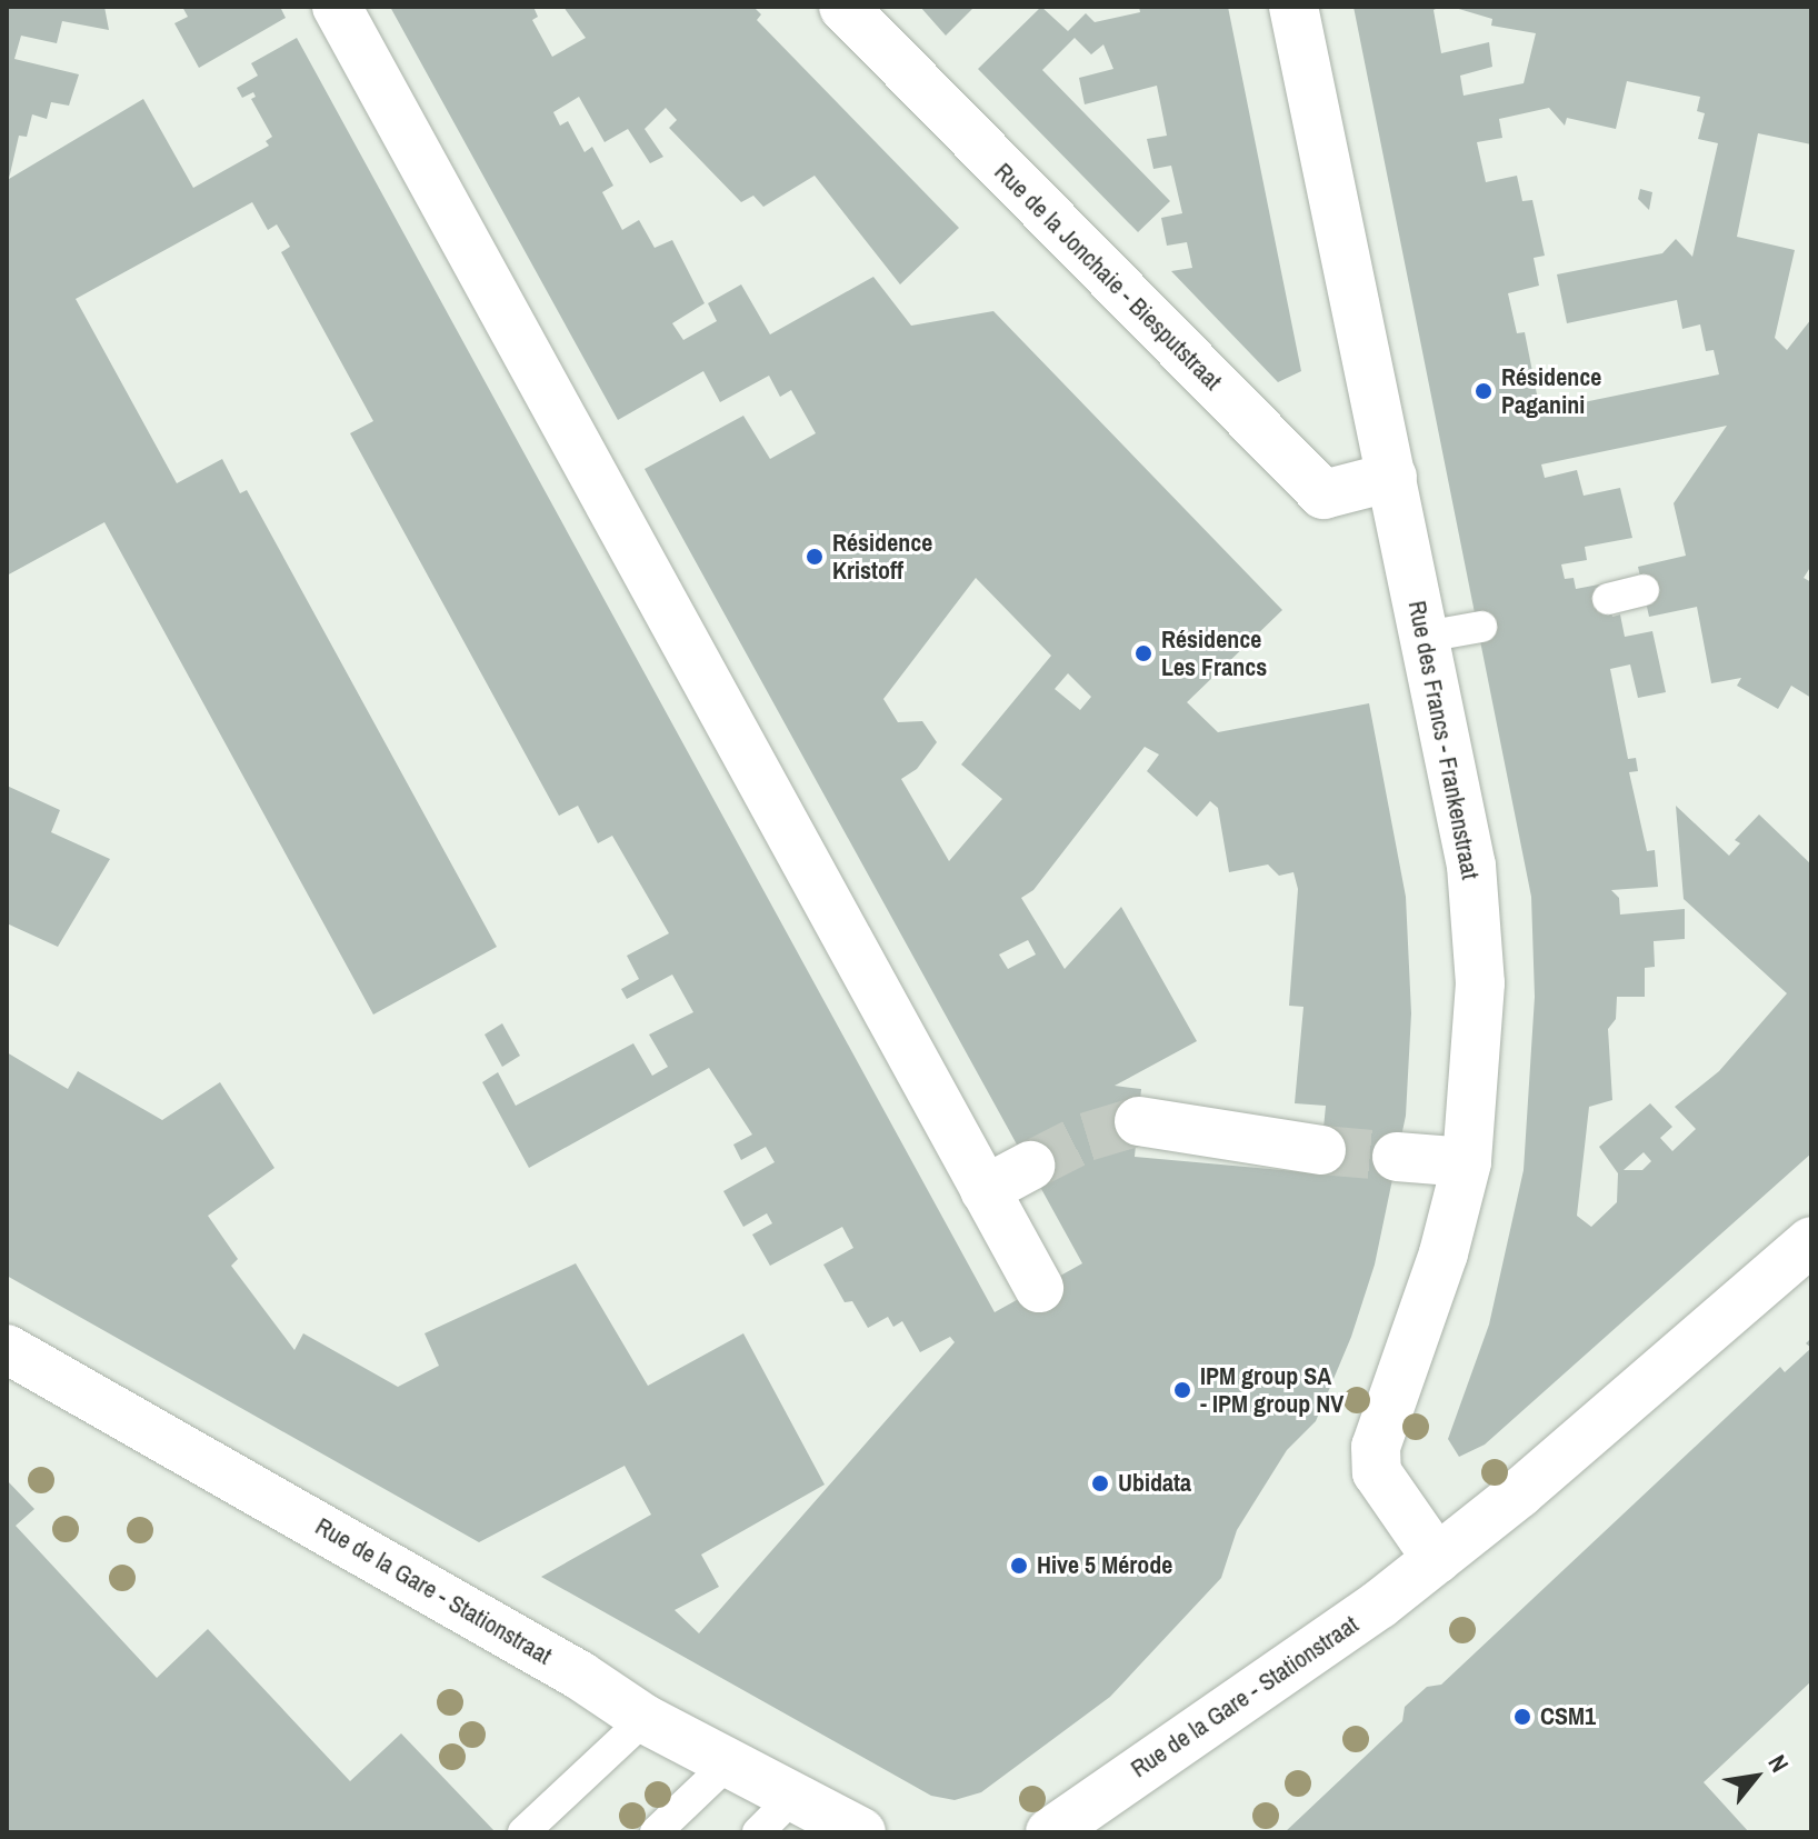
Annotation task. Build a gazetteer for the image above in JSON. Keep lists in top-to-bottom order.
{
  "streets": {
    "street": ["Rue de la Jonchaie - Biesputstraat", "Rue des Francs - Frankenstraat", "Rue de la Gare - Stationstraat"]
  },
  "crossings": [
    ["Rue de la Jonchaie - Biesputstraat", "Rue des Francs - Frankenstraat"],
    ["Rue des Francs - Frankenstraat", "Rue de la Gare - Stationstraat"]
  ],
  "places": [
    "Résidence Paganini",
    "Résidence Kristoff",
    "Résidence Les Francs",
    "IPM group SA - IPM group NV",
    "Ubidata",
    "Hive 5 Mérode",
    "CSM1"
  ],
  "north": "top right"
}
